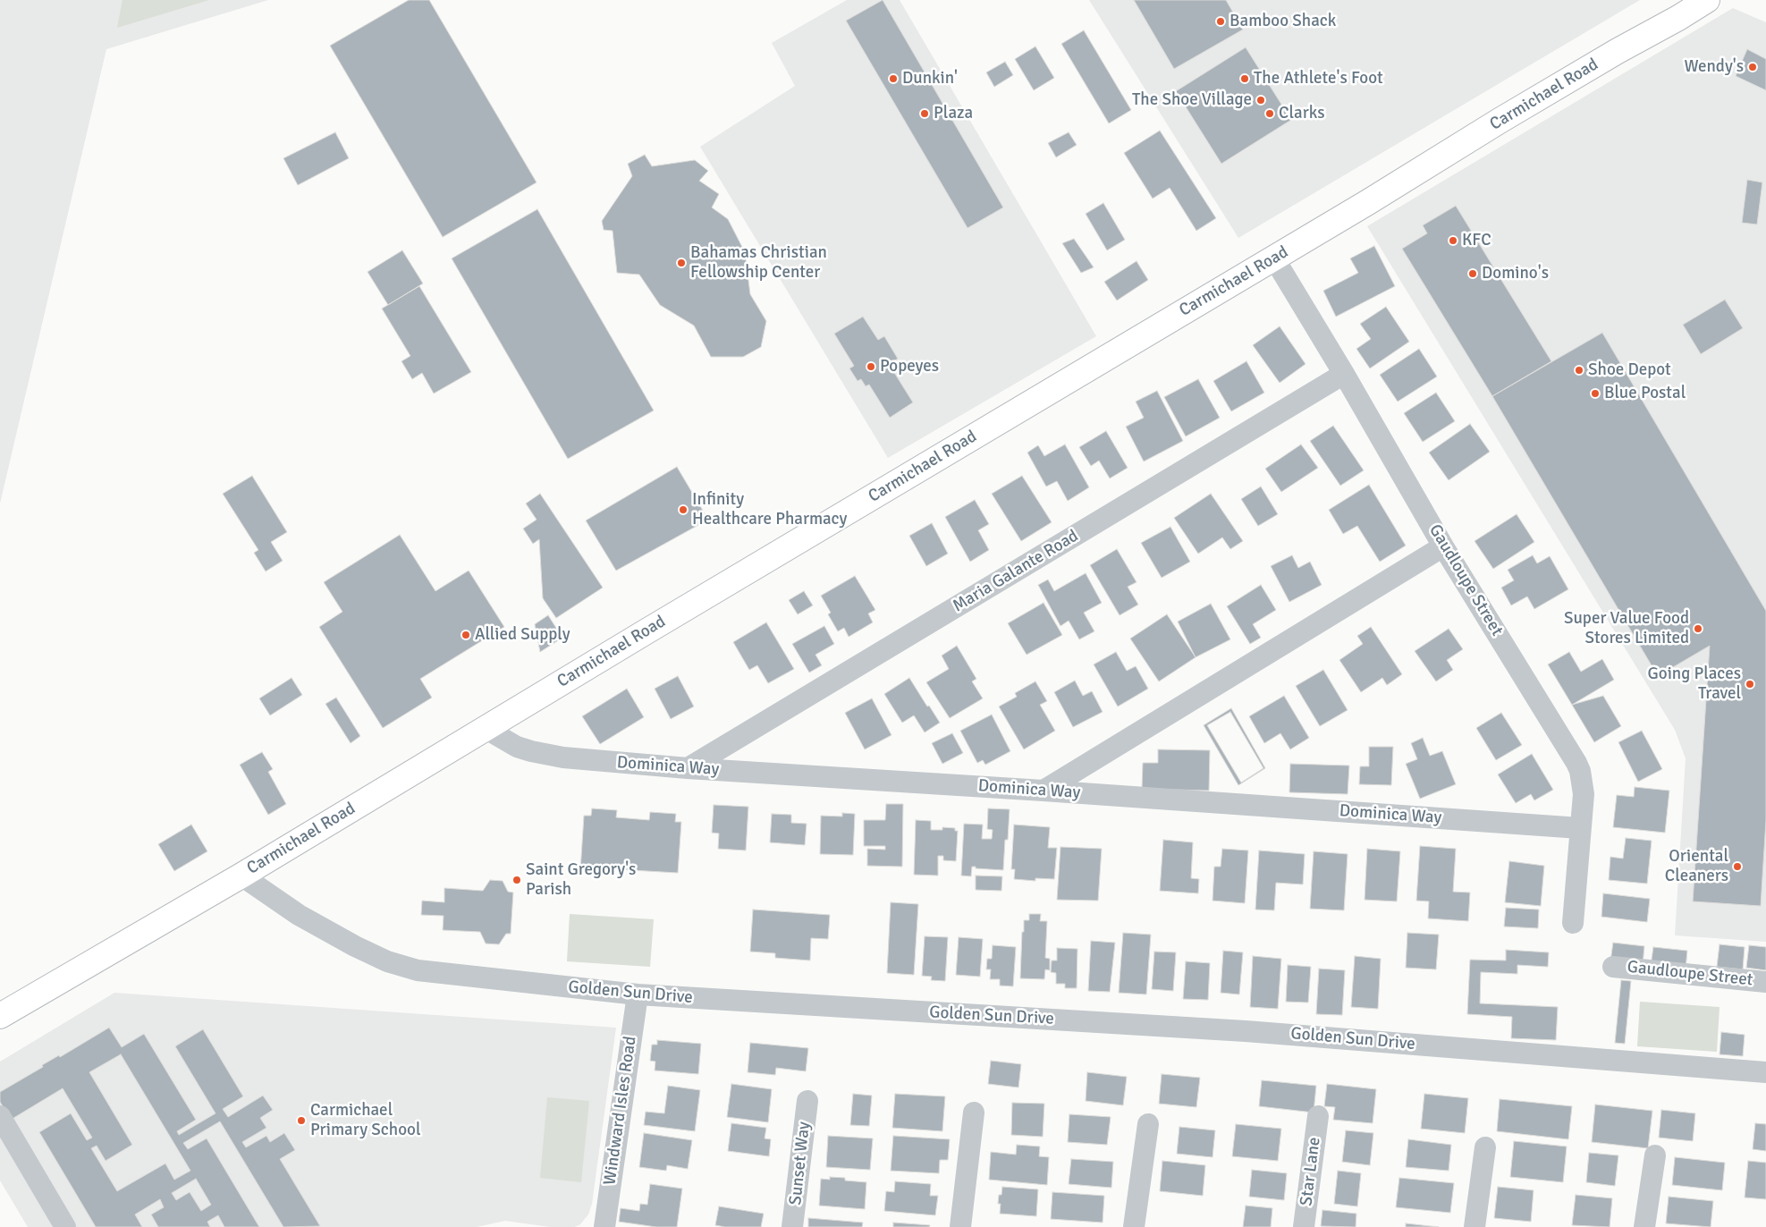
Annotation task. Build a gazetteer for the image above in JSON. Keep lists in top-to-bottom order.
{
  "streets": {
    "main road": ["Carmichael Road"],
    "street": [
      "Maria Galante Road",
      "Gaudloupe Street",
      "Dominica Way",
      "Golden Sun Drive",
      "Windward Isles Road",
      "Sunset Way",
      "Star Lane"
    ]
  },
  "crossings": [
    ["Carmichael Road", "Gaudloupe Street"],
    ["Carmichael Road", "Dominica Way"],
    ["Carmichael Road", "Golden Sun Drive"],
    ["Maria Galante Road", "Gaudloupe Street"],
    ["Maria Galante Road", "Dominica Way"],
    ["Gaudloupe Street", "Dominica Way"],
    ["Golden Sun Drive", "Windward Isles Road"]
  ],
  "places": [
    "Bamboo Shack",
    "Wendy's",
    "Dunkin'",
    "The Athlete's Foot",
    "The Shoe Village",
    "Plaza",
    "Clarks",
    "KFC",
    "Bahamas Christian Fellowship Center",
    "Domino's",
    "Popeyes",
    "Shoe Depot",
    "Blue Postal",
    "Infinity Healthcare Pharmacy",
    "Super Value Food Stores Limited",
    "Allied Supply",
    "Going Places Travel",
    "Oriental Cleaners",
    "Saint Gregory's Parish",
    "Carmichael Primary School"
  ]
}
